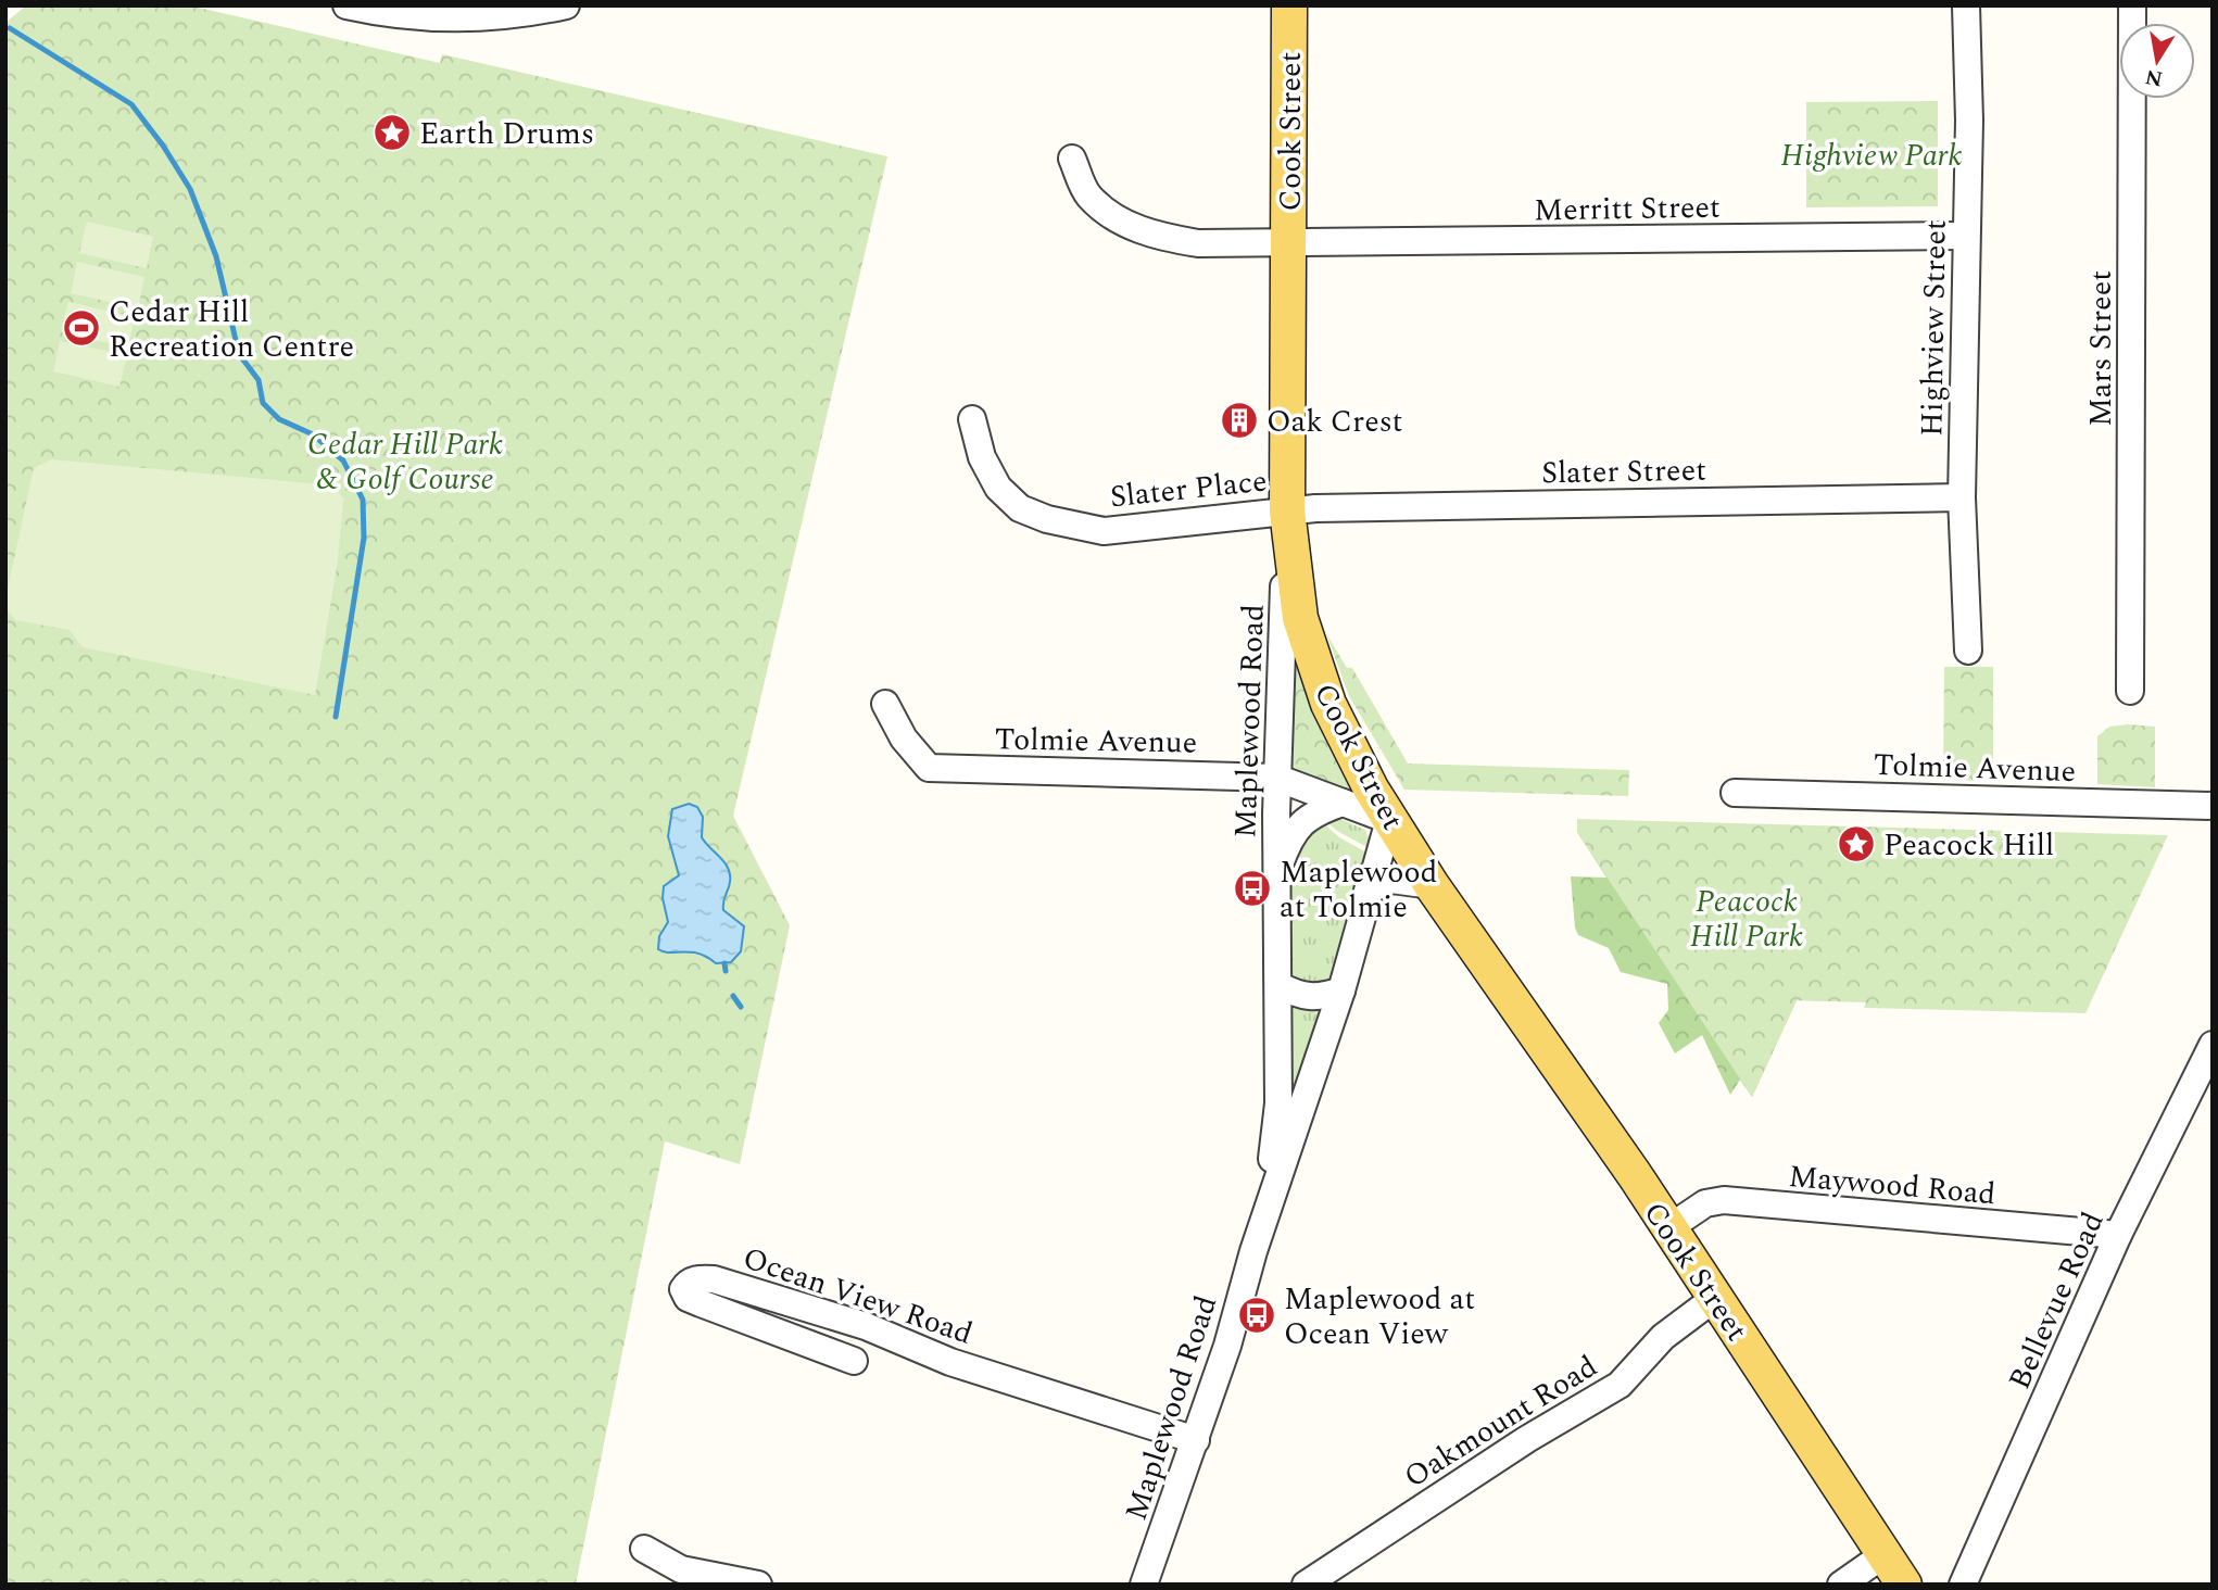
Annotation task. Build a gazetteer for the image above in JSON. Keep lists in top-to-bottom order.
{
  "streets": {
    "main road": ["Cook Street"],
    "street": [
      "Merritt Street",
      "Highview Street",
      "Mars Street",
      "Slater Street",
      "Slater Place",
      "Maplewood Road",
      "Tolmie Avenue",
      "Maywood Road",
      "Ocean View Road",
      "Bellevue Road",
      "Oakmount Road"
    ]
  },
  "crossings": [
    ["Cook Street", "Merritt Street"],
    ["Cook Street", "Slater Street"],
    ["Cook Street", "Slater Place"],
    ["Cook Street", "Maplewood Road"],
    ["Cook Street", "Tolmie Avenue"],
    ["Cook Street", "Maywood Road"],
    ["Cook Street", "Oakmount Road"],
    ["Merritt Street", "Highview Street"],
    ["Highview Street", "Slater Street"],
    ["Slater Street", "Slater Place"],
    ["Slater Street", "Maplewood Road"],
    ["Slater Place", "Maplewood Road"],
    ["Maplewood Road", "Tolmie Avenue"],
    ["Maplewood Road", "Ocean View Road"],
    ["Maywood Road", "Bellevue Road"]
  ],
  "parks": ["Highview Park", "Cedar Hill Park & Golf Course", "Peacock Hill Park"],
  "places": {
    "place": ["Earth Drums", "Peacock Hill"],
    "sports": ["Cedar Hill Recreation Centre"],
    "building": ["Oak Crest"],
    "bus stop": ["Maplewood at Tolmie", "Maplewood at Ocean View"]
  },
  "north": "bottom"
}
